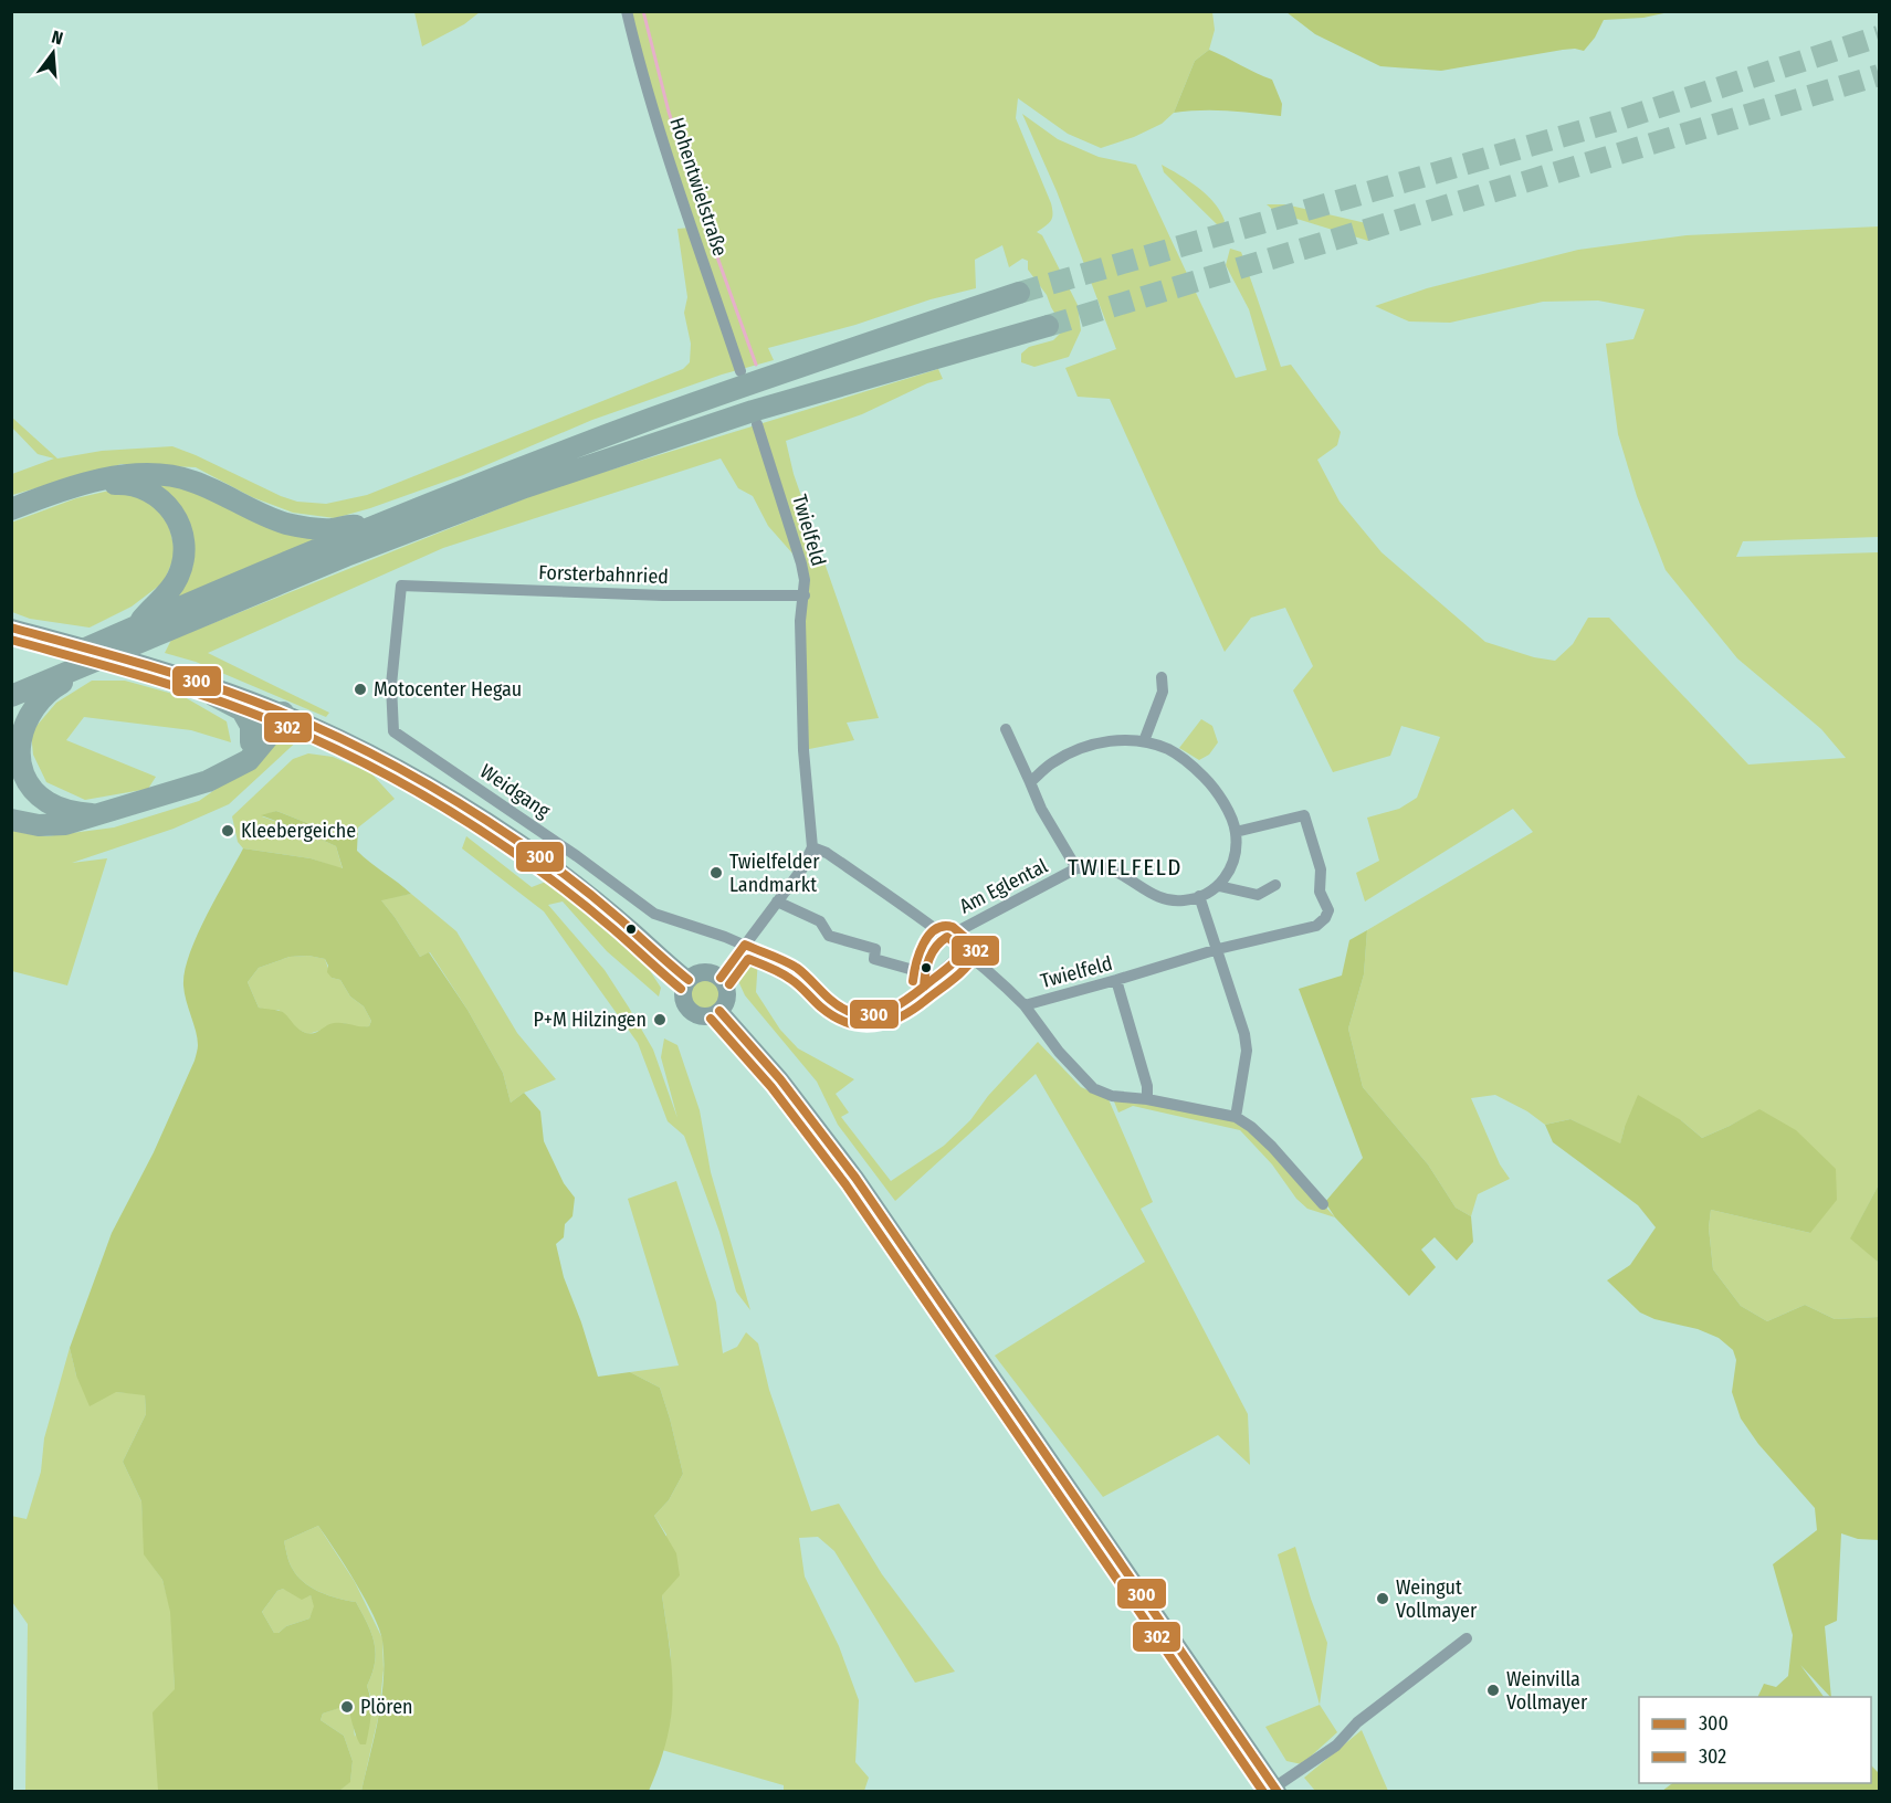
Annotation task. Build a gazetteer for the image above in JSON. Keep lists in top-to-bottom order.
{
  "streets": {
    "street": [
      "Hohentwielstraße",
      "Twielfeld",
      "Forsterbahnried",
      "Weidgang",
      "Am Eglental"
    ]
  },
  "crossings": [
    ["Twielfeld", "Forsterbahnried"],
    ["Twielfeld", "Am Eglental"],
    ["Forsterbahnried", "Weidgang"]
  ],
  "districts": ["TWIELFELD"],
  "places": [
    "Motocenter Hegau",
    "Kleebergeiche",
    "Twielfelder Landmarkt",
    "P+M Hilzingen",
    "Weingut Vollmayer",
    "Weinvilla Vollmayer",
    "Plören"
  ],
  "lines": ["transit line 300", "transit line 302"],
  "legend": ["300", "302"],
  "north": "top"
}
